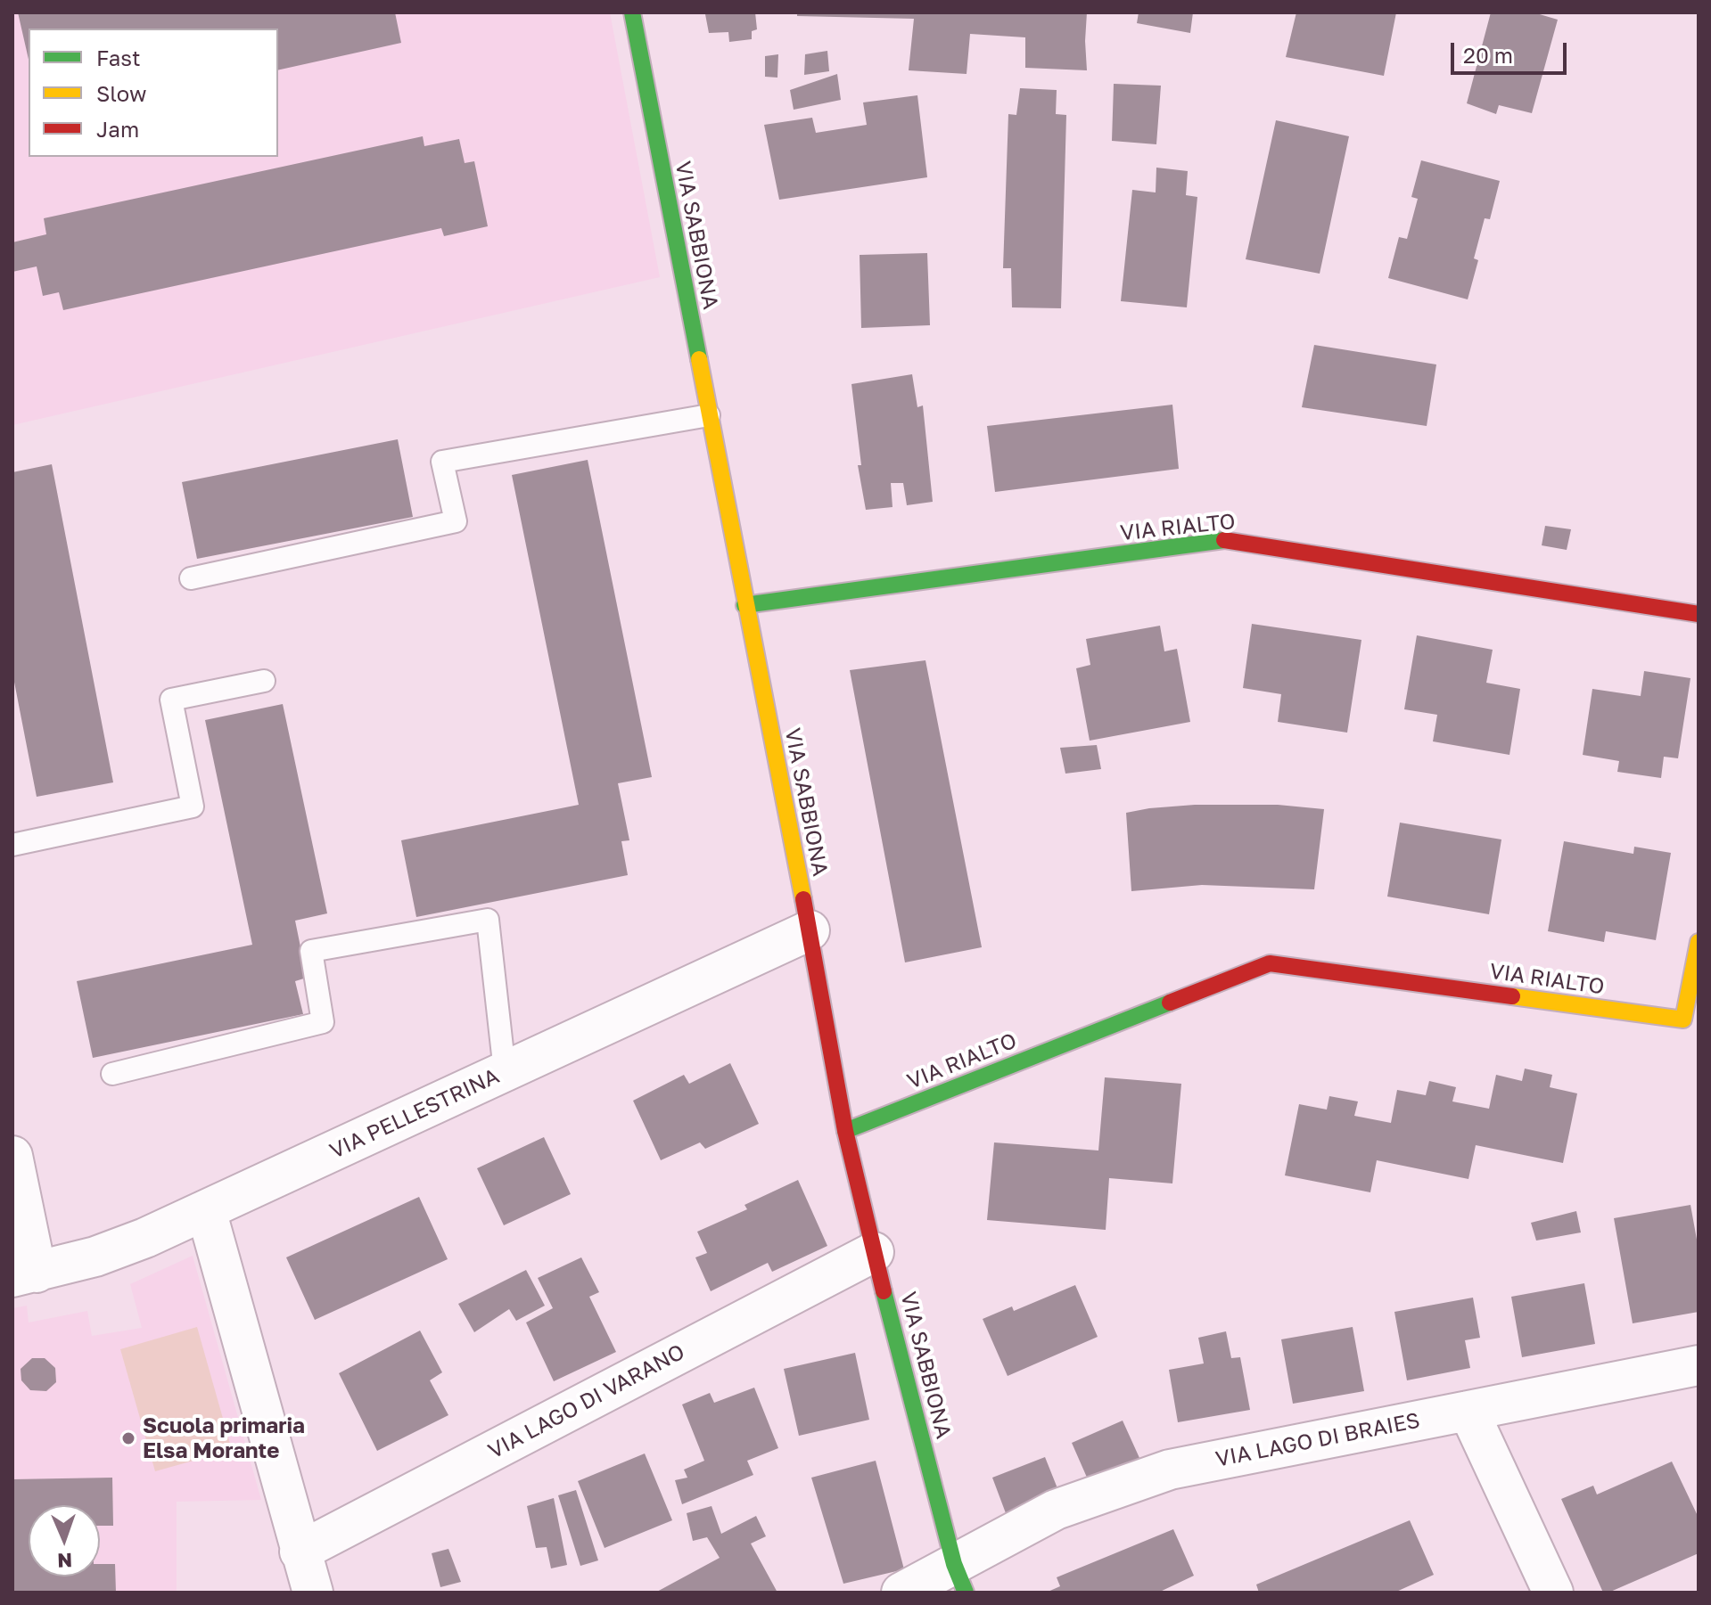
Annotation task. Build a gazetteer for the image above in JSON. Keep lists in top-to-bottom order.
{
  "streets": {
    "street": [
      "VIA SABBIONA",
      "VIA RIALTO",
      "VIA PELLESTRINA",
      "VIA LAGO DI VARANO",
      "VIA LAGO DI BRAIES"
    ]
  },
  "crossings": [
    ["VIA SABBIONA", "VIA RIALTO"],
    ["VIA SABBIONA", "VIA PELLESTRINA"],
    ["VIA SABBIONA", "VIA LAGO DI VARANO"],
    ["VIA SABBIONA", "VIA LAGO DI BRAIES"]
  ],
  "places": ["Scuola primaria Elsa Morante"],
  "legend": ["Fast", "Slow", "Jam"],
  "scale_bar": "20 m",
  "north": "bottom"
}
